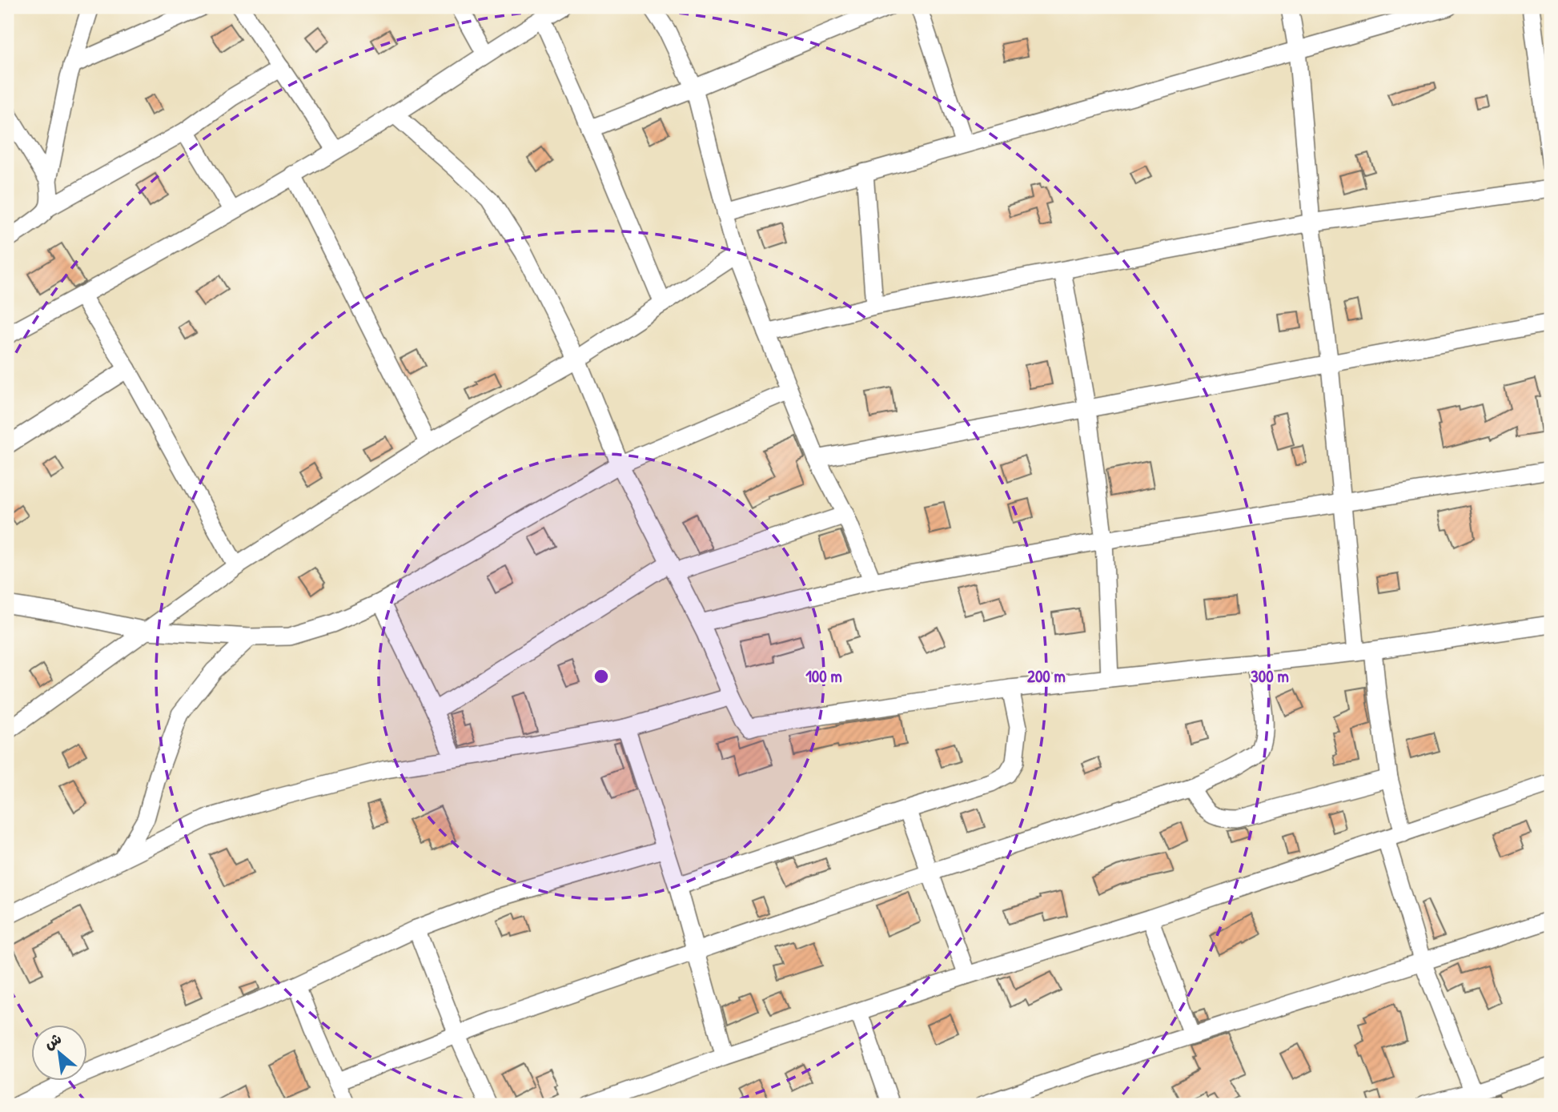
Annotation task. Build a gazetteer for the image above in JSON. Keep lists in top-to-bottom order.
{
  "north": "top left",
  "rings": ["100 m", "200 m", "300 m"]
}
